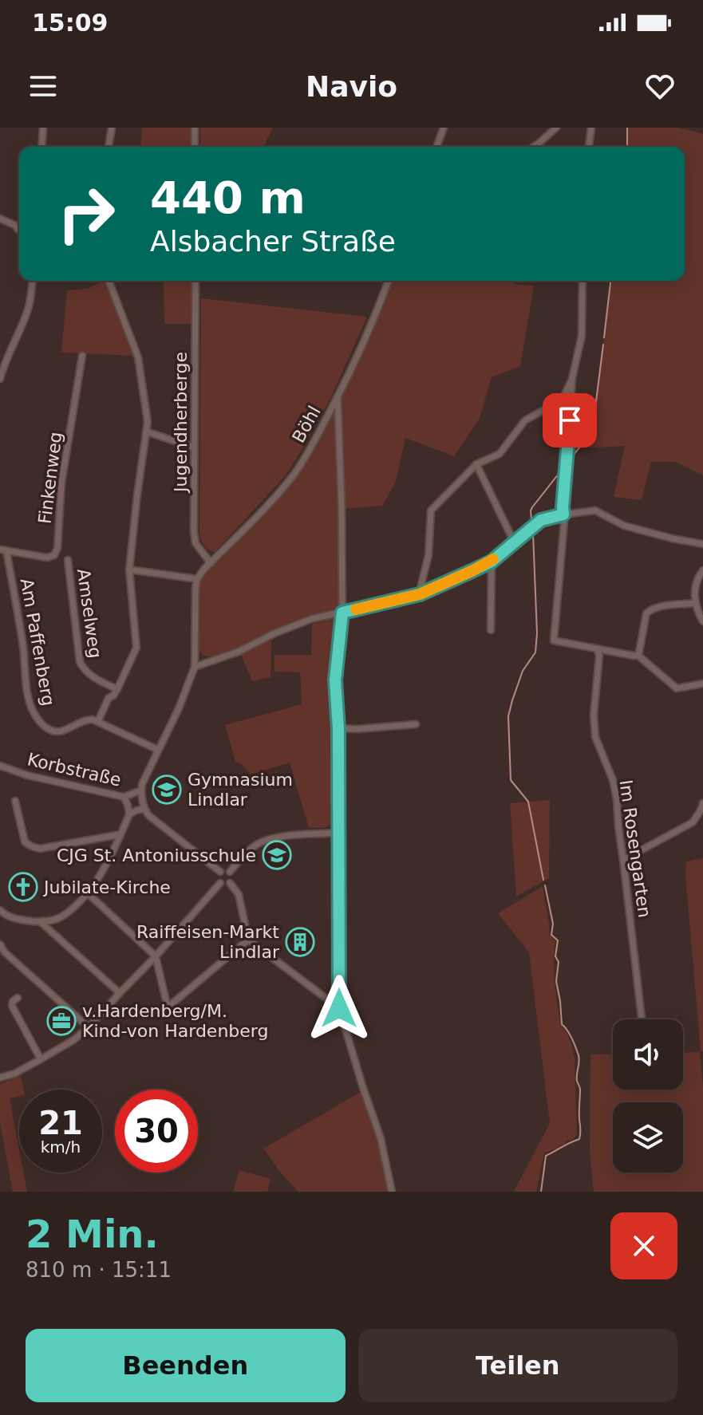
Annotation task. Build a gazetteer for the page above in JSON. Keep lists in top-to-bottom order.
{
  "streets": {
    "street": [
      "Jugendherberge",
      "Böhl",
      "Finkenweg",
      "Amselweg",
      "Am Paffenberg",
      "Korbstraße",
      "Im Rosengarten"
    ]
  },
  "crossings": [
    ["Jugendherberge", "Böhl"],
    ["Finkenweg", "Am Paffenberg"]
  ],
  "places": {
    "school or university": ["Gymnasium Lindlar", "CJG St. Antoniusschule"],
    "church": ["Jubilate-Kirche"],
    "building": ["Raiffeisen-Markt Lindlar"],
    "office": ["v.Hardenberg/M. Kind-von Hardenberg"]
  },
  "page": {
    "status": "15:09",
    "header": "Navio",
    "turn": ["440 m", "Alsbacher Straße"],
    "speed": "21 km/h",
    "limit": "30",
    "heading": ["2 Min.", "810 m · 15:11"],
    "buttons": ["Beenden", "Teilen"]
  }
}
